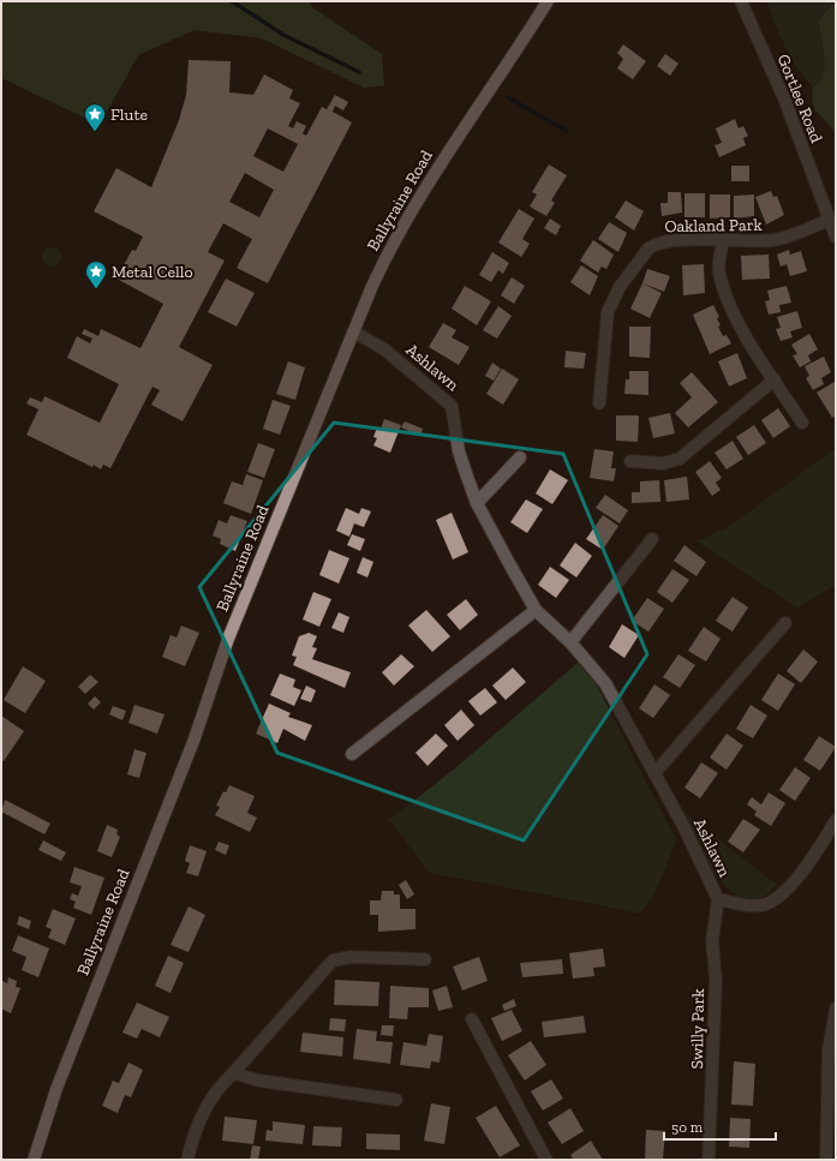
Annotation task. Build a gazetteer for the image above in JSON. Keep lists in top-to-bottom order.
{
  "streets": {
    "main road": ["Ballyraine Road"],
    "street": [
      "Gortlee Road",
      "Oakland Park",
      "Ashlawn",
      "Swilly Park"
    ]
  },
  "crossings": [
    ["Gortlee Road", "Oakland Park"],
    ["Ballyraine Road", "Ashlawn"],
    ["Ashlawn", "Swilly Park"]
  ],
  "places": {
    "place": ["Flute", "Metal Cello"]
  },
  "scale_bar": "50 m"
}
